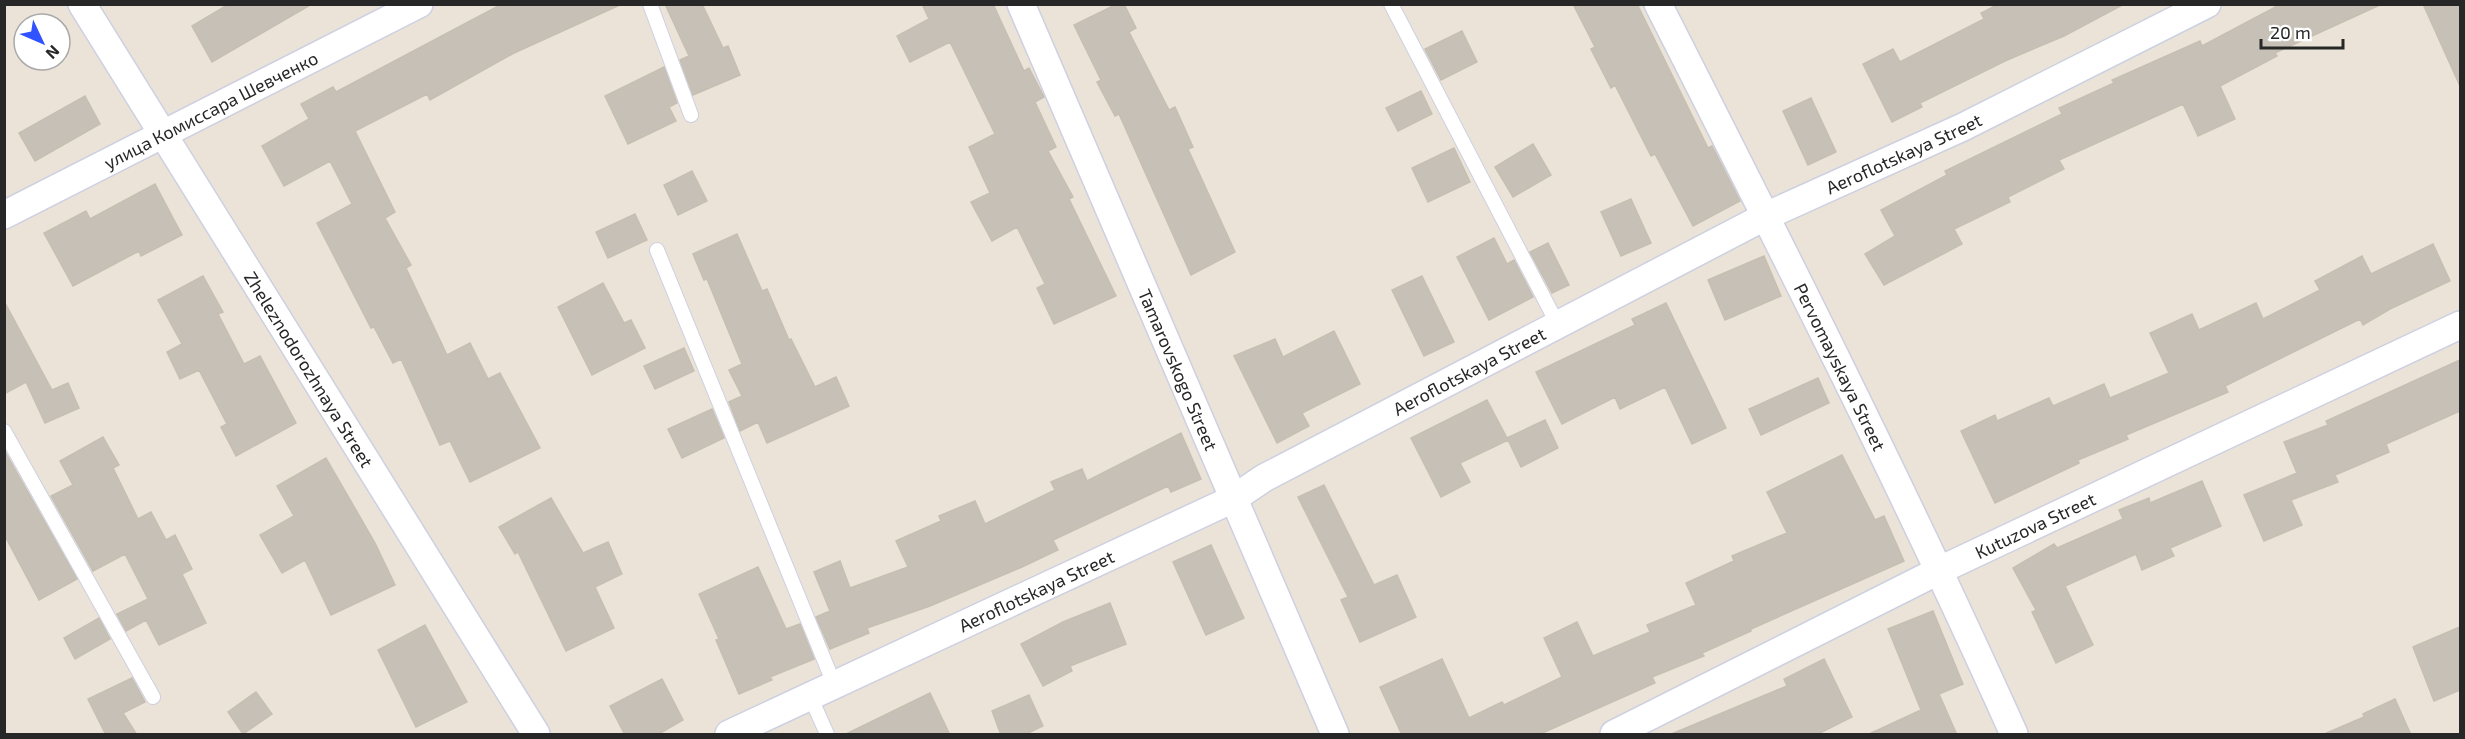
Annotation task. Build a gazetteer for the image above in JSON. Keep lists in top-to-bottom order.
{
  "streets": {
    "street": [
      "улица Комиссара Шевченко",
      "Aeroflotskaya Street",
      "Pervomayskaya Street",
      "Zheleznodorozhnaya Street",
      "Tamarovskogo Street",
      "Kutuzova Street"
    ]
  },
  "crossings": [
    ["улица Комиссара Шевченко", "Zheleznodorozhnaya Street"],
    ["Aeroflotskaya Street", "Pervomayskaya Street"],
    ["Aeroflotskaya Street", "Tamarovskogo Street"],
    ["Pervomayskaya Street", "Kutuzova Street"]
  ],
  "scale_bar": "20 m",
  "north": "bottom right"
}
